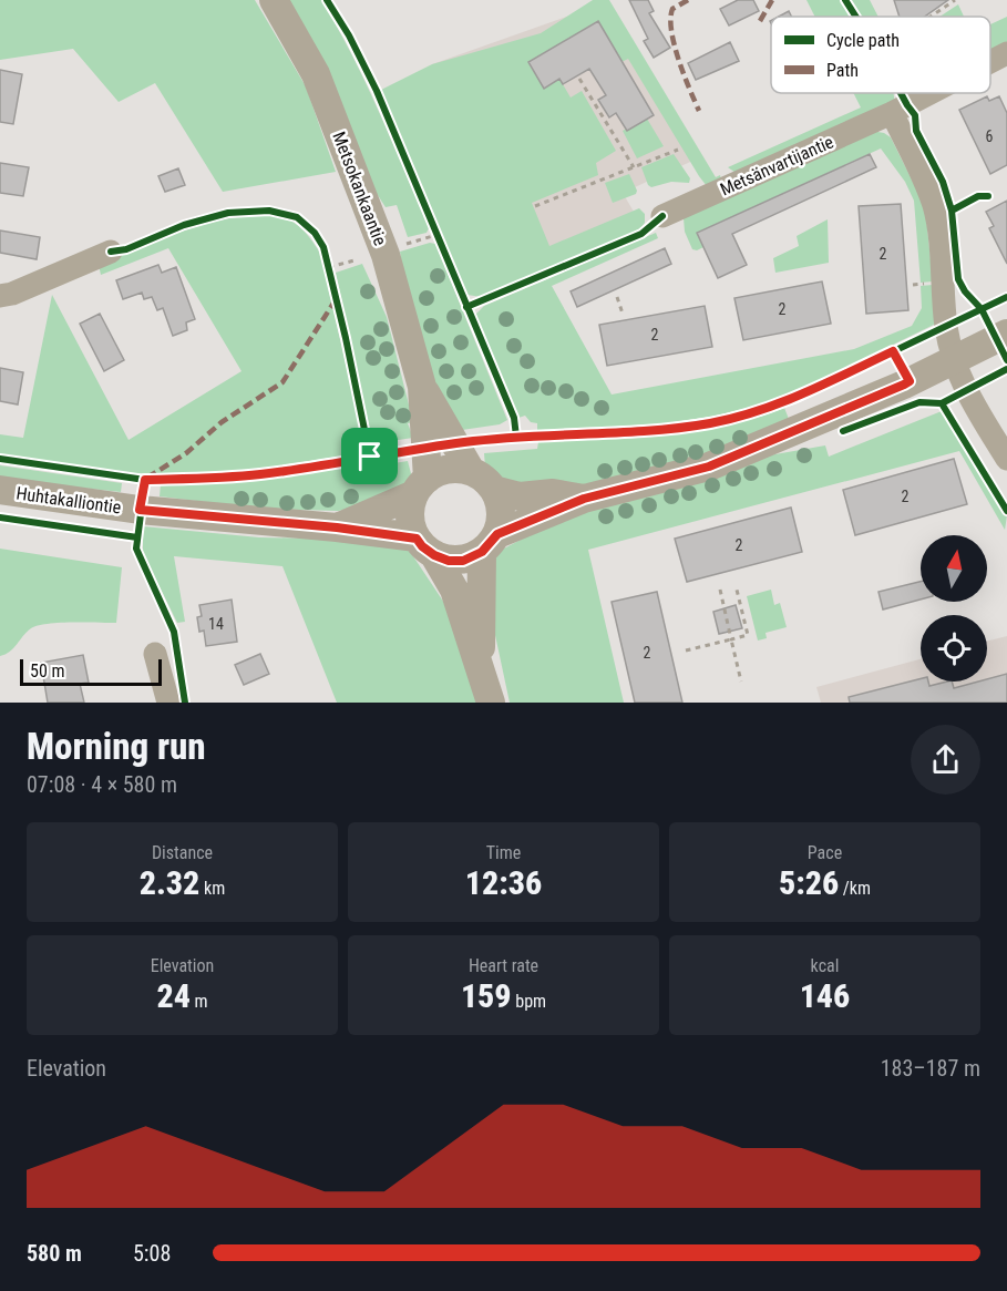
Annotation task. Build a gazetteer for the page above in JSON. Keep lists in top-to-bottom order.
{
  "streets": {
    "street": ["Metsänvartijantie", "Metsokankaantie", "Huhtakalliontie"]
  },
  "crossings": [
    ["Metsokankaantie", "Huhtakalliontie"]
  ],
  "house_numbers": [
    "6",
    "2",
    "2",
    "2",
    "2",
    "2",
    "14",
    "2"
  ],
  "legend": ["Cycle path", "Path"],
  "scale_bar": "50 m",
  "north": "top",
  "page": {
    "scale": "50 m",
    "heading": ["Morning run", "07:08 · 4 × 580 m"],
    "stats": [
      ["Distance", "2.32 km"],
      ["Time", "12:36"],
      ["Pace", "5:26 /km"],
      ["Elevation", "24 m"],
      ["Heart rate", "159 bpm"],
      ["kcal", "146"]
    ],
    "chart": ["Elevation", "183–187 m"],
    "list": [
      {
        "name": "580 m",
        "note": "5:08"
      }
    ]
  }
}
